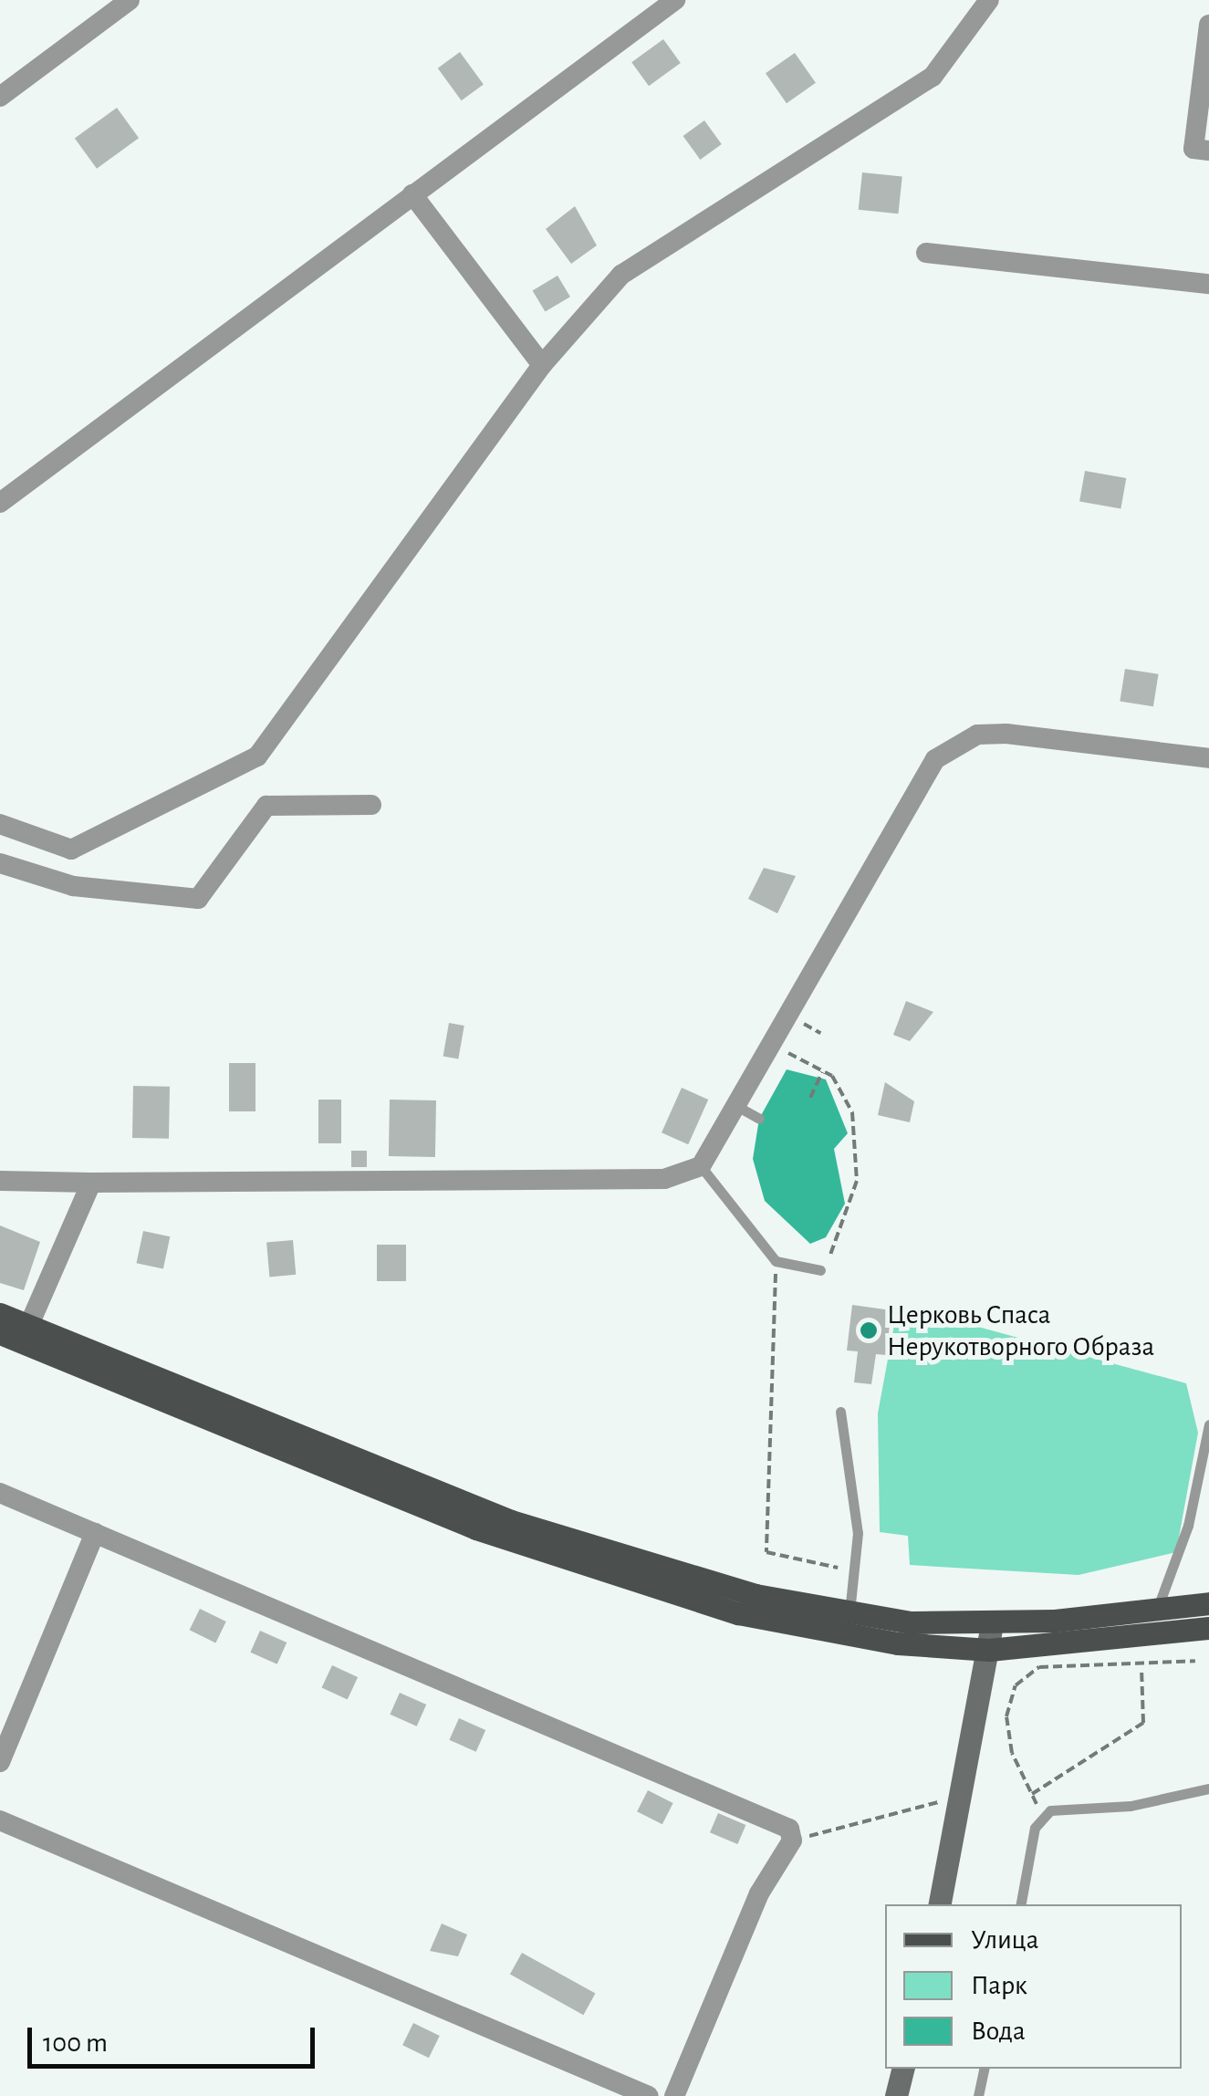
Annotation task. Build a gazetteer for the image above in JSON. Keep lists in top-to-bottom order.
{
  "places": ["Церковь Спаса Нерукотворного Образа"],
  "legend": ["Улица", "Парк", "Вода"],
  "scale_bar": "100 m"
}
